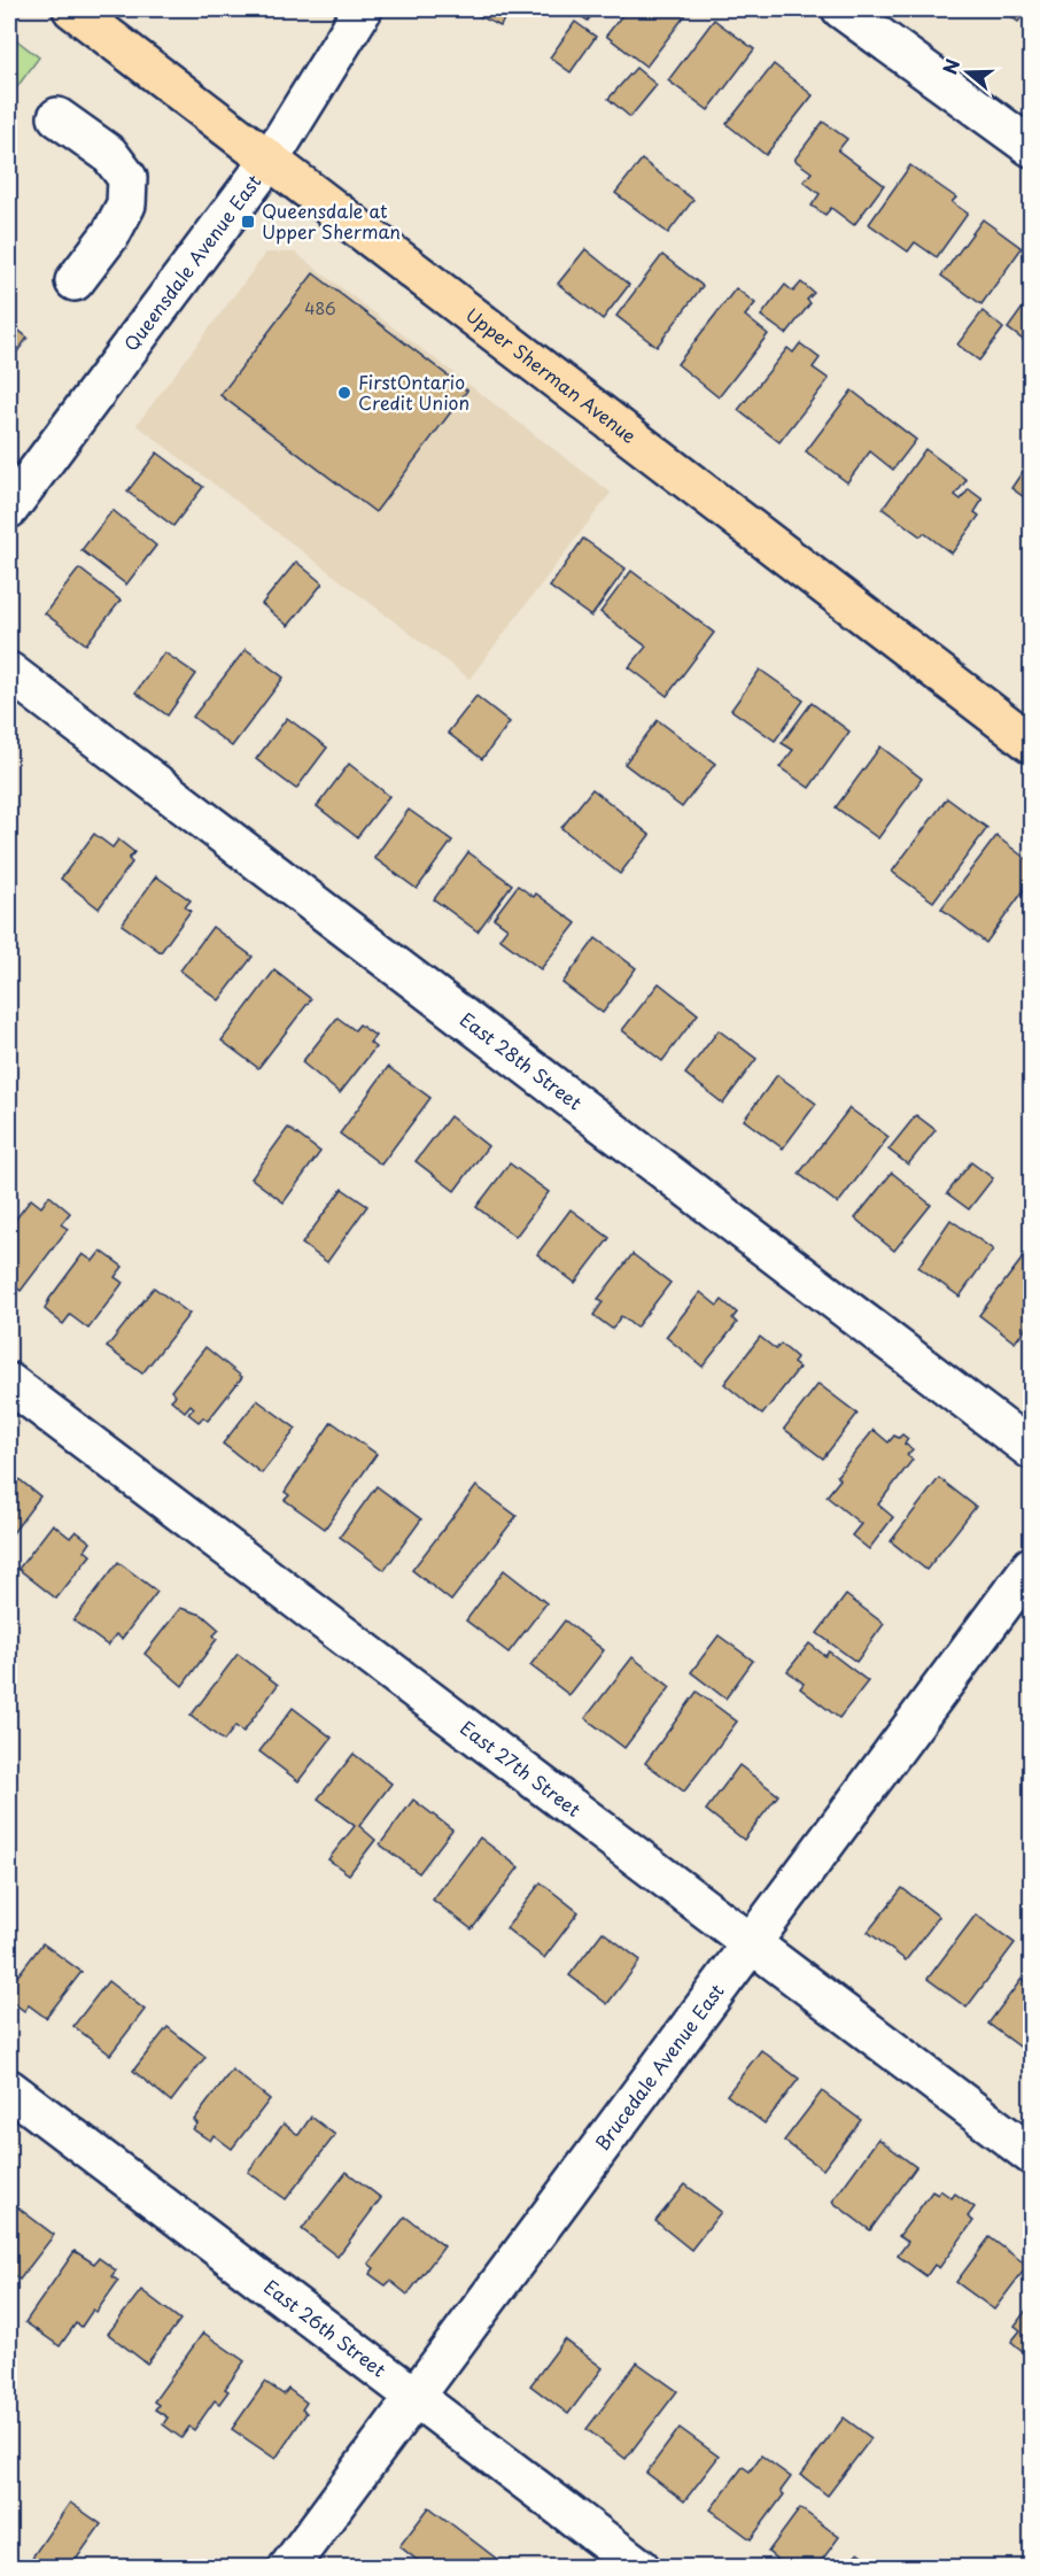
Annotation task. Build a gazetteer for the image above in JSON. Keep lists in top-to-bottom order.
{
  "streets": {
    "main road": ["Upper Sherman Avenue"],
    "street": [
      "Queensdale Avenue East",
      "East 28th Street",
      "East 27th Street",
      "Brucedale Avenue East",
      "East 26th Street"
    ]
  },
  "crossings": [
    ["Queensdale Avenue East", "Upper Sherman Avenue"],
    ["East 27th Street", "Brucedale Avenue East"],
    ["Brucedale Avenue East", "East 26th Street"]
  ],
  "places": {
    "transit": ["Queensdale at Upper Sherman"],
    "other": ["FirstOntario Credit Union"]
  },
  "house_numbers": ["486"],
  "north": "left"
}
